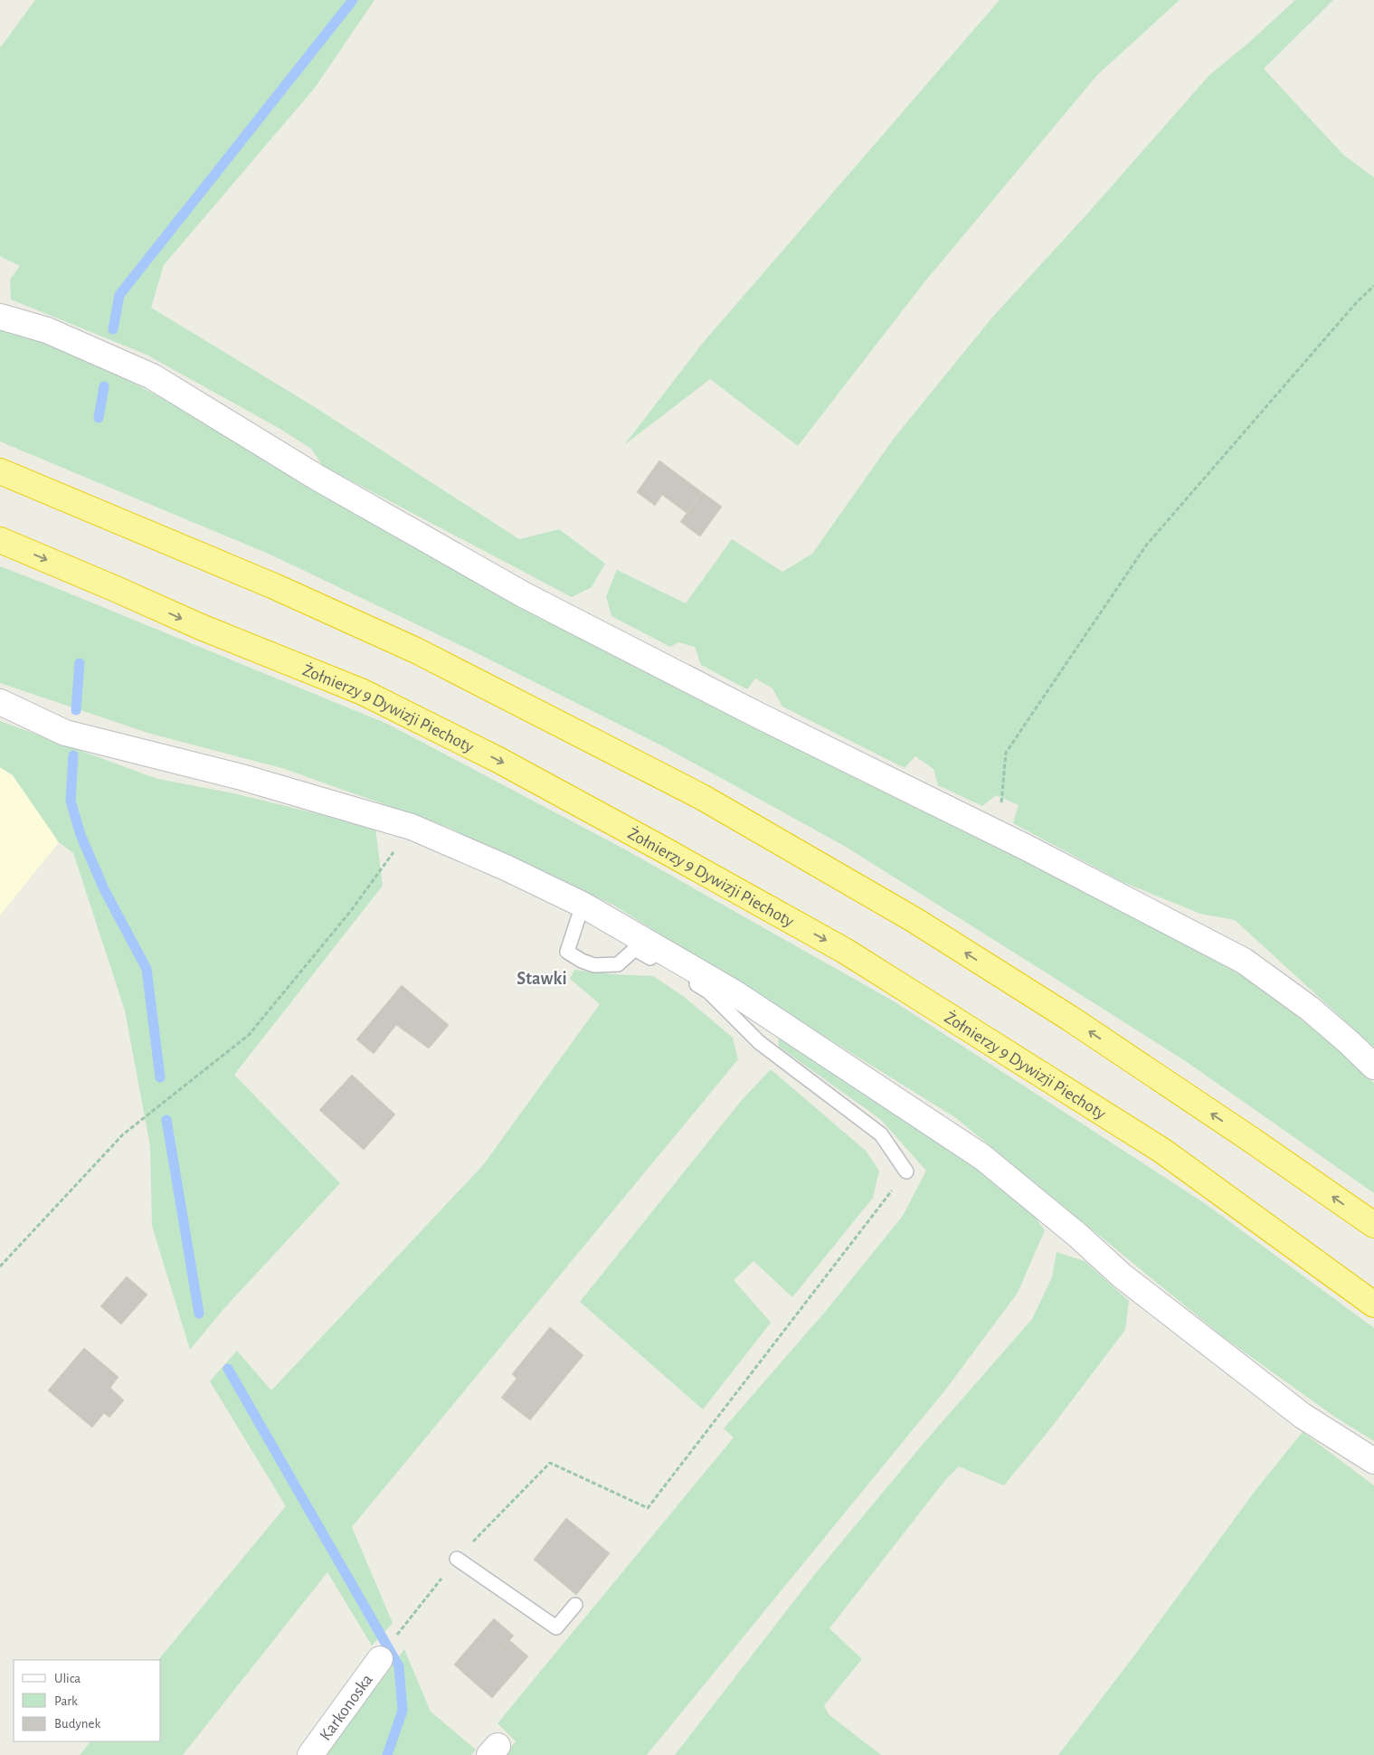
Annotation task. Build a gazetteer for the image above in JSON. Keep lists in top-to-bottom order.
{
  "streets": {
    "highway": ["Żołnierzy 9 Dywizji Piechoty"],
    "street": ["Karkonoska"]
  },
  "districts": ["Stawki"],
  "legend": ["Ulica", "Park", "Budynek"]
}
